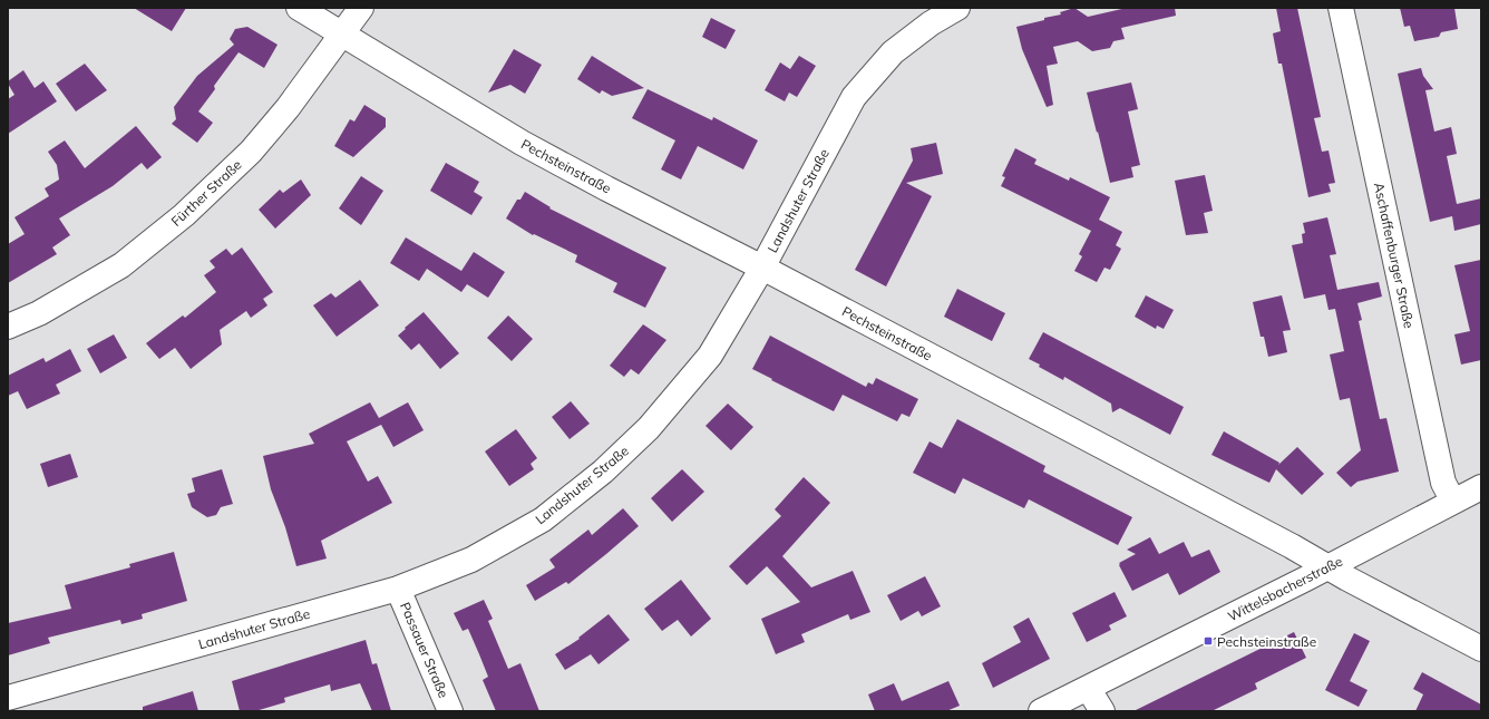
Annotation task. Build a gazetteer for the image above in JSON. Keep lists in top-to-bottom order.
{
  "streets": {
    "street": [
      "Pechsteinstraße",
      "Fürther Straße",
      "Landshuter Straße",
      "Aschaffenburger Straße",
      "Wittelsbacherstraße",
      "Passauer Straße"
    ]
  },
  "crossings": [
    ["Pechsteinstraße", "Fürther Straße"],
    ["Pechsteinstraße", "Landshuter Straße"],
    ["Pechsteinstraße", "Wittelsbacherstraße"],
    ["Landshuter Straße", "Passauer Straße"],
    ["Aschaffenburger Straße", "Wittelsbacherstraße"]
  ],
  "places": {
    "transit": ["Pechsteinstraße"]
  }
}
